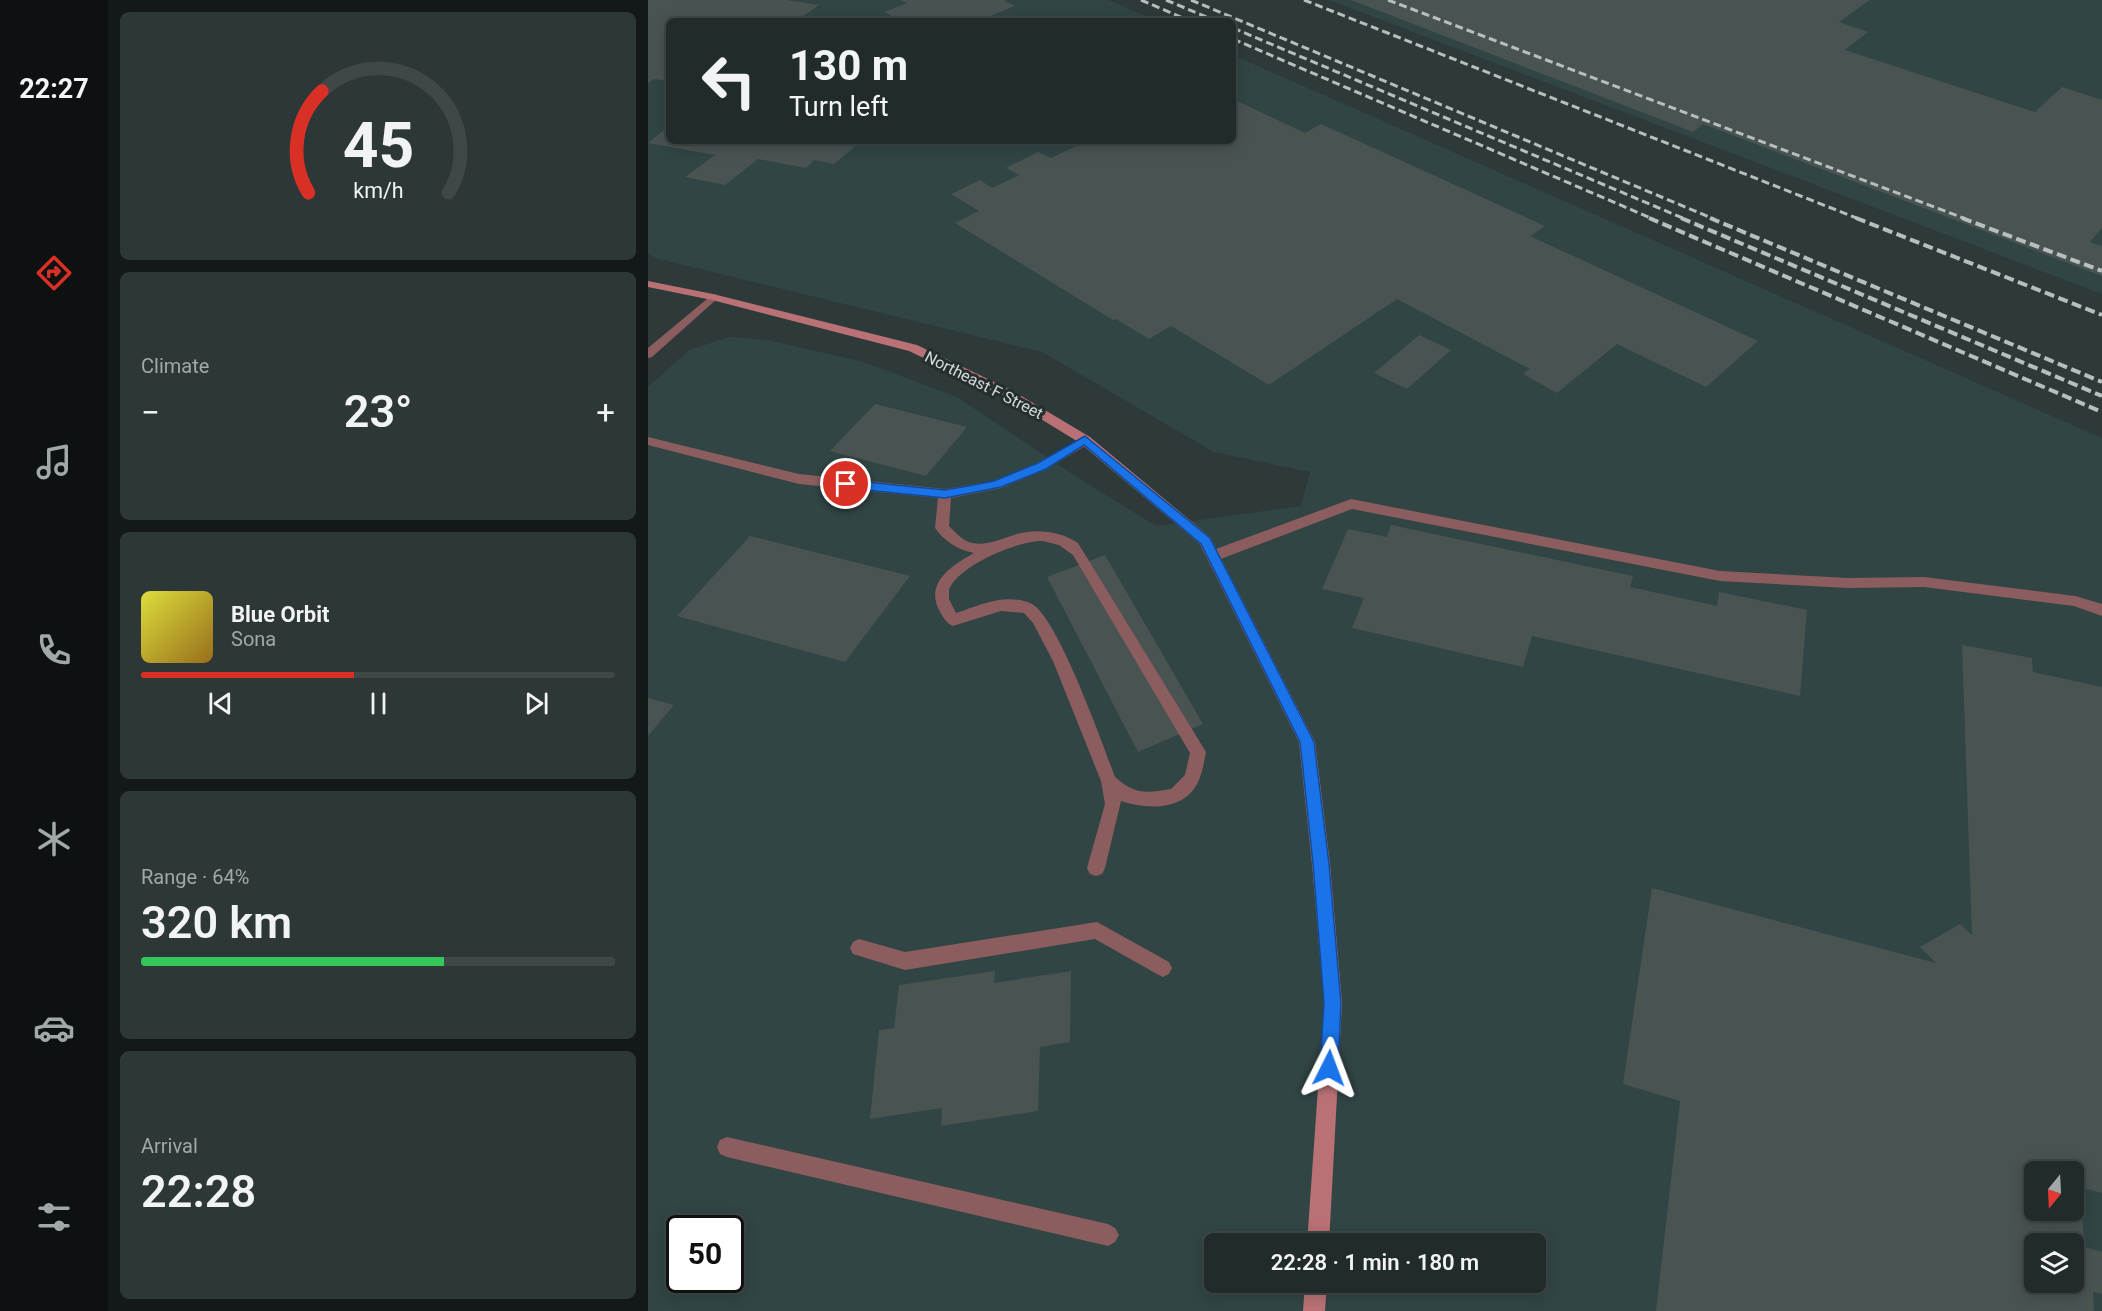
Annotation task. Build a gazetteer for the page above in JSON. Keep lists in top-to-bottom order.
{
  "streets": {
    "main road": ["Northeast F Street"]
  },
  "north": "bottom",
  "page": {
    "tabs": "22:27",
    "turn": ["130 m", "Turn left"],
    "tile": [
      "Climate",
      ["Range · 64%", "320 km"],
      ["Arrival", "22:28"]
    ],
    "heat": ["−", "23°", "+"],
    "song": ["Blue Orbit", "Sona"],
    "limit": "50",
    "trip": "22:28 · 1 min · 180 m",
    "gauge": ["45", "km/h"]
  }
}
